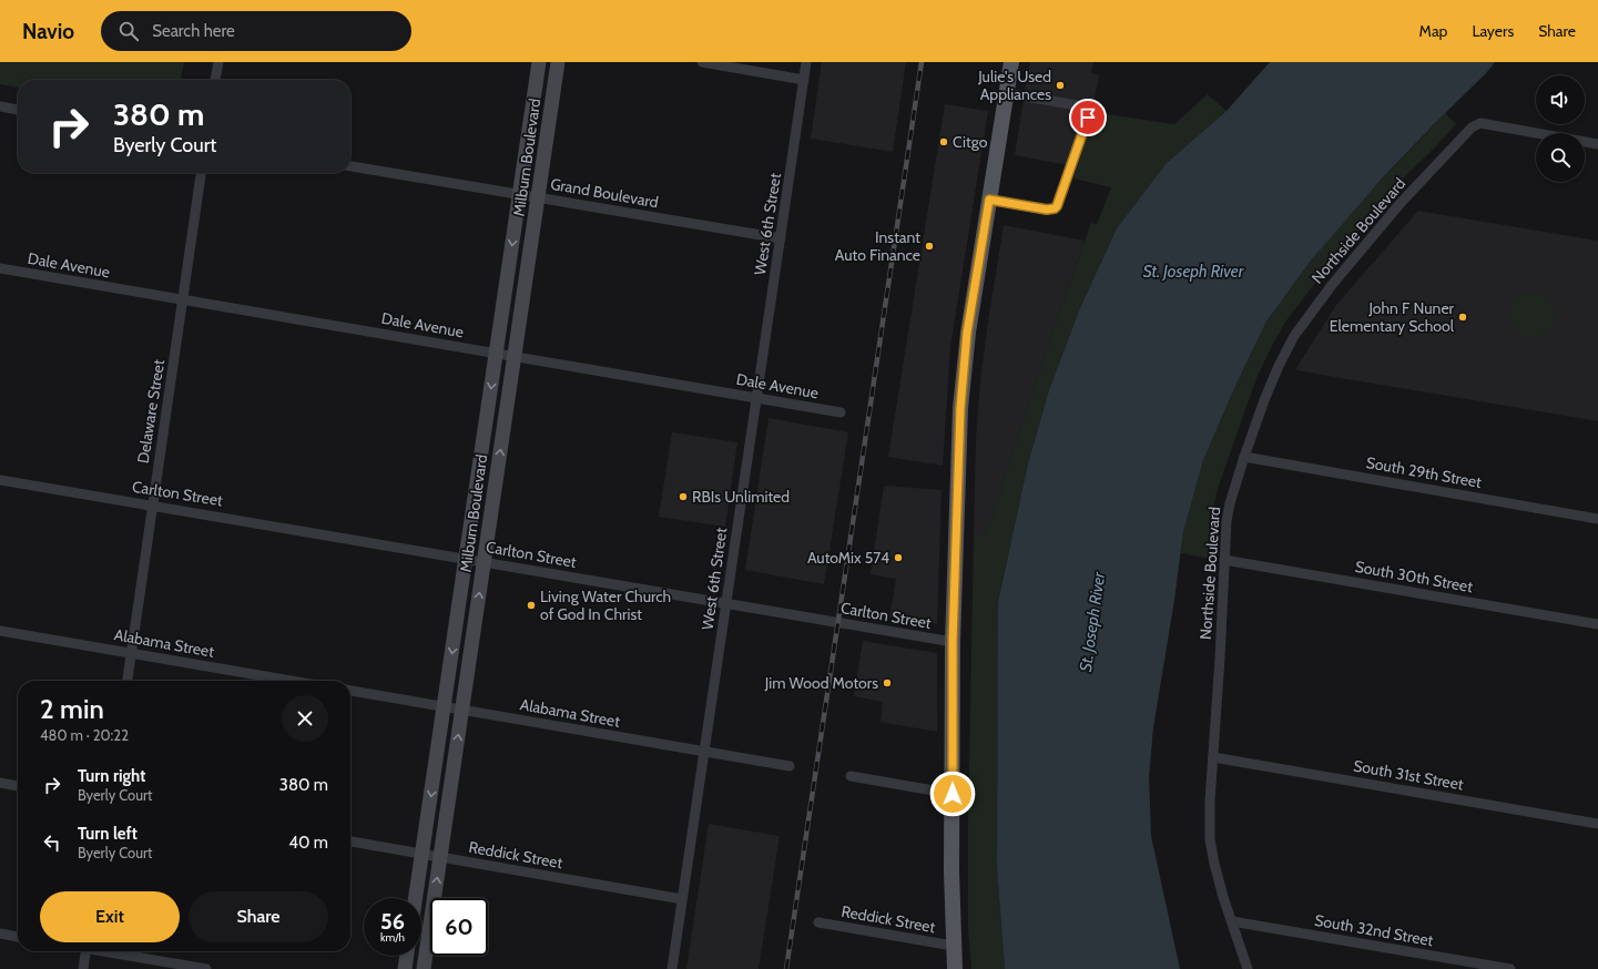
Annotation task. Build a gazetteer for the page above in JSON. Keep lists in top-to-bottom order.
{
  "streets": {
    "street": [
      "Milburn Boulevard",
      "Grand Boulevard",
      "West 6th Street",
      "Northside Boulevard",
      "Dale Avenue",
      "Delaware Street",
      "South 29th Street",
      "Carlton Street",
      "South 30th Street",
      "Alabama Street",
      "South 31st Street",
      "Reddick Street",
      "South 32nd Street"
    ]
  },
  "crossings": [
    ["Milburn Boulevard", "Grand Boulevard"],
    ["Milburn Boulevard", "Dale Avenue"],
    ["Milburn Boulevard", "Carlton Street"],
    ["Milburn Boulevard", "Alabama Street"],
    ["Milburn Boulevard", "Reddick Street"],
    ["Grand Boulevard", "West 6th Street"],
    ["West 6th Street", "Dale Avenue"],
    ["West 6th Street", "Carlton Street"],
    ["West 6th Street", "Alabama Street"],
    ["West 6th Street", "Reddick Street"],
    ["Northside Boulevard", "South 29th Street"],
    ["Northside Boulevard", "South 30th Street"],
    ["Northside Boulevard", "South 31st Street"],
    ["Northside Boulevard", "South 32nd Street"],
    ["Dale Avenue", "Delaware Street"],
    ["Delaware Street", "Carlton Street"],
    ["Delaware Street", "Alabama Street"]
  ],
  "water": ["St. Joseph River"],
  "places": [
    "Julie's Used Appliances",
    "Citgo",
    "Instant Auto Finance",
    "John F Nuner Elementary School",
    "RBIs Unlimited",
    "AutoMix 574",
    "Living Water Church of God In Christ",
    "Jim Wood Motors"
  ],
  "page": {
    "header": "Navio",
    "search": "Search here",
    "nav": ["Map", "Layers", "Share"],
    "turn": ["380 m", "Byerly Court"],
    "heading": ["2 min", "480 m · 20:22"],
    "list": [
      {
        "name": "Turn right",
        "note": "Byerly Court",
        "value": "380 m"
      },
      {
        "name": "Turn left",
        "note": "Byerly Court",
        "value": "40 m"
      }
    ],
    "buttons": ["Exit", "Share"],
    "speed": "56 km/h",
    "limit": "60"
  }
}
